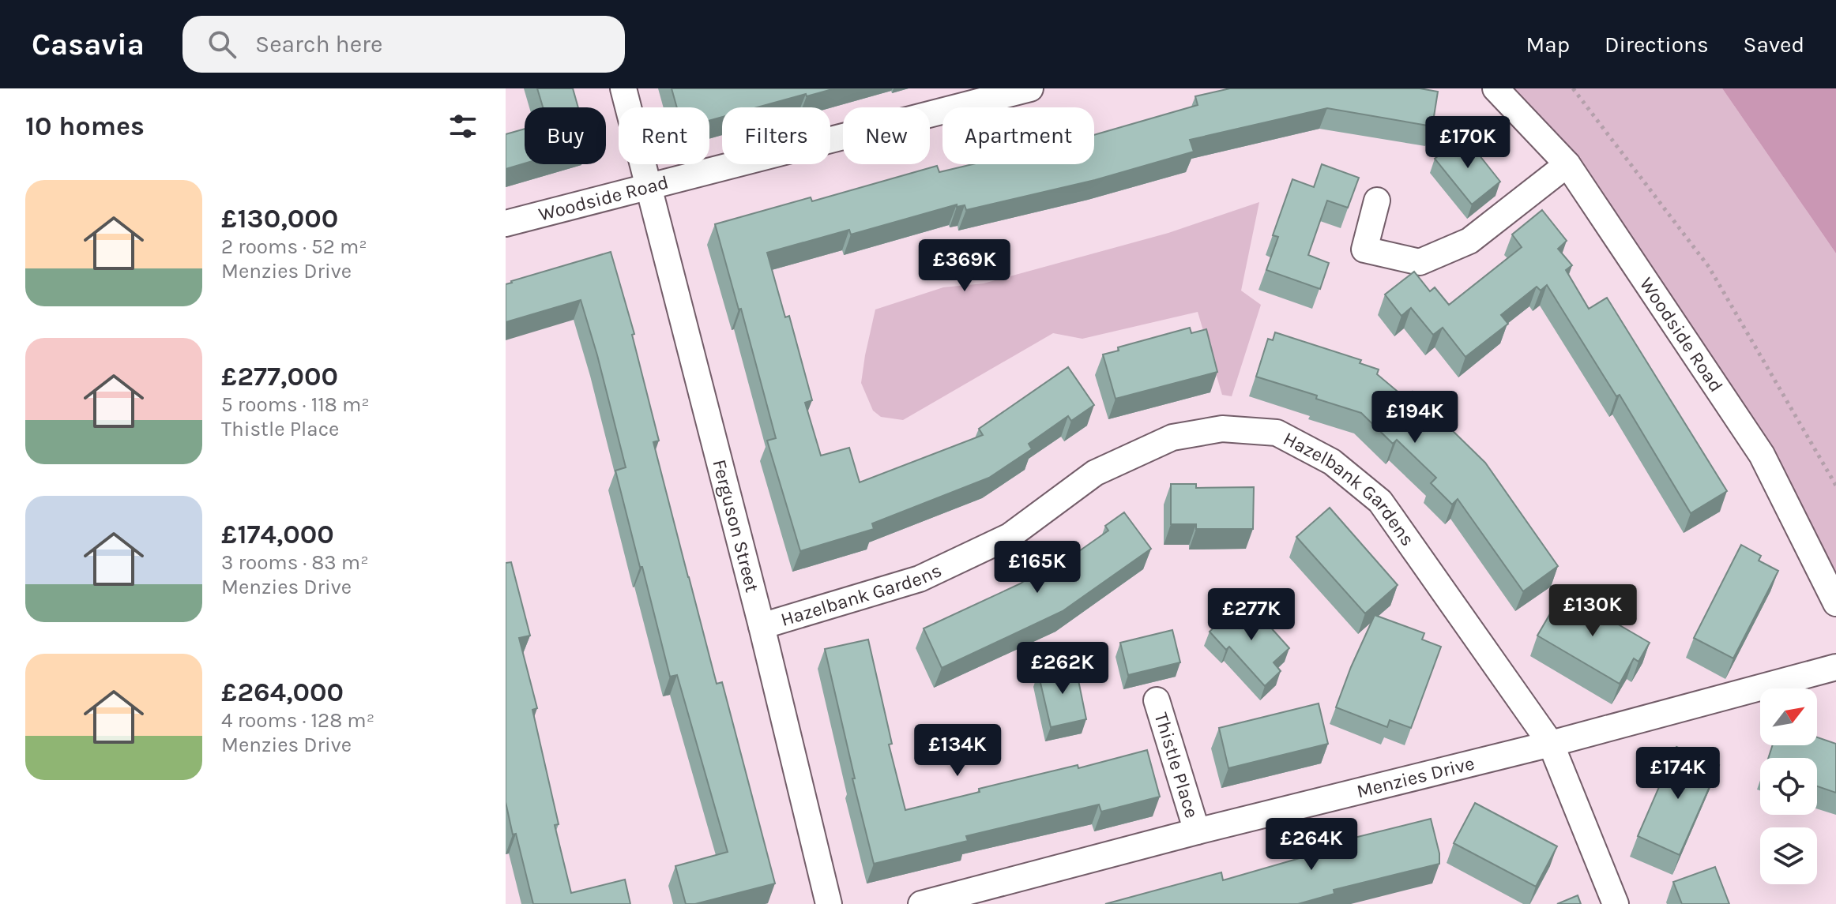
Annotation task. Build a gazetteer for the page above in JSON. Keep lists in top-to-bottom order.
{
  "streets": {
    "street": [
      "Woodside Road",
      "Hazelbank Gardens",
      "Ferguson Street",
      "Thistle Place",
      "Menzies Drive"
    ]
  },
  "crossings": [
    ["Woodside Road", "Ferguson Street"],
    ["Hazelbank Gardens", "Ferguson Street"],
    ["Hazelbank Gardens", "Menzies Drive"],
    ["Thistle Place", "Menzies Drive"]
  ],
  "north": "top right",
  "page": {
    "header": "Casavia",
    "search": "Search here",
    "nav": ["Map", "Directions", "Saved"],
    "heading": "10 homes",
    "chip": [
      "Buy",
      "Rent",
      "Filters",
      "New",
      "Apartment"
    ],
    "price": [
      "£170K",
      "£369K",
      "£194K",
      "£165K",
      "£130K",
      "£277K",
      "£262K",
      "£134K",
      "£174K",
      "£264K"
    ],
    "list": [
      {
        "name": "£130,000",
        "note": "2 rooms · 52 m² · Menzies Drive"
      },
      {
        "name": "£277,000",
        "note": "5 rooms · 118 m² · Thistle Place"
      },
      {
        "name": "£174,000",
        "note": "3 rooms · 83 m² · Menzies Drive"
      },
      {
        "name": "£264,000",
        "note": "4 rooms · 128 m² · Menzies Drive"
      }
    ]
  }
}
